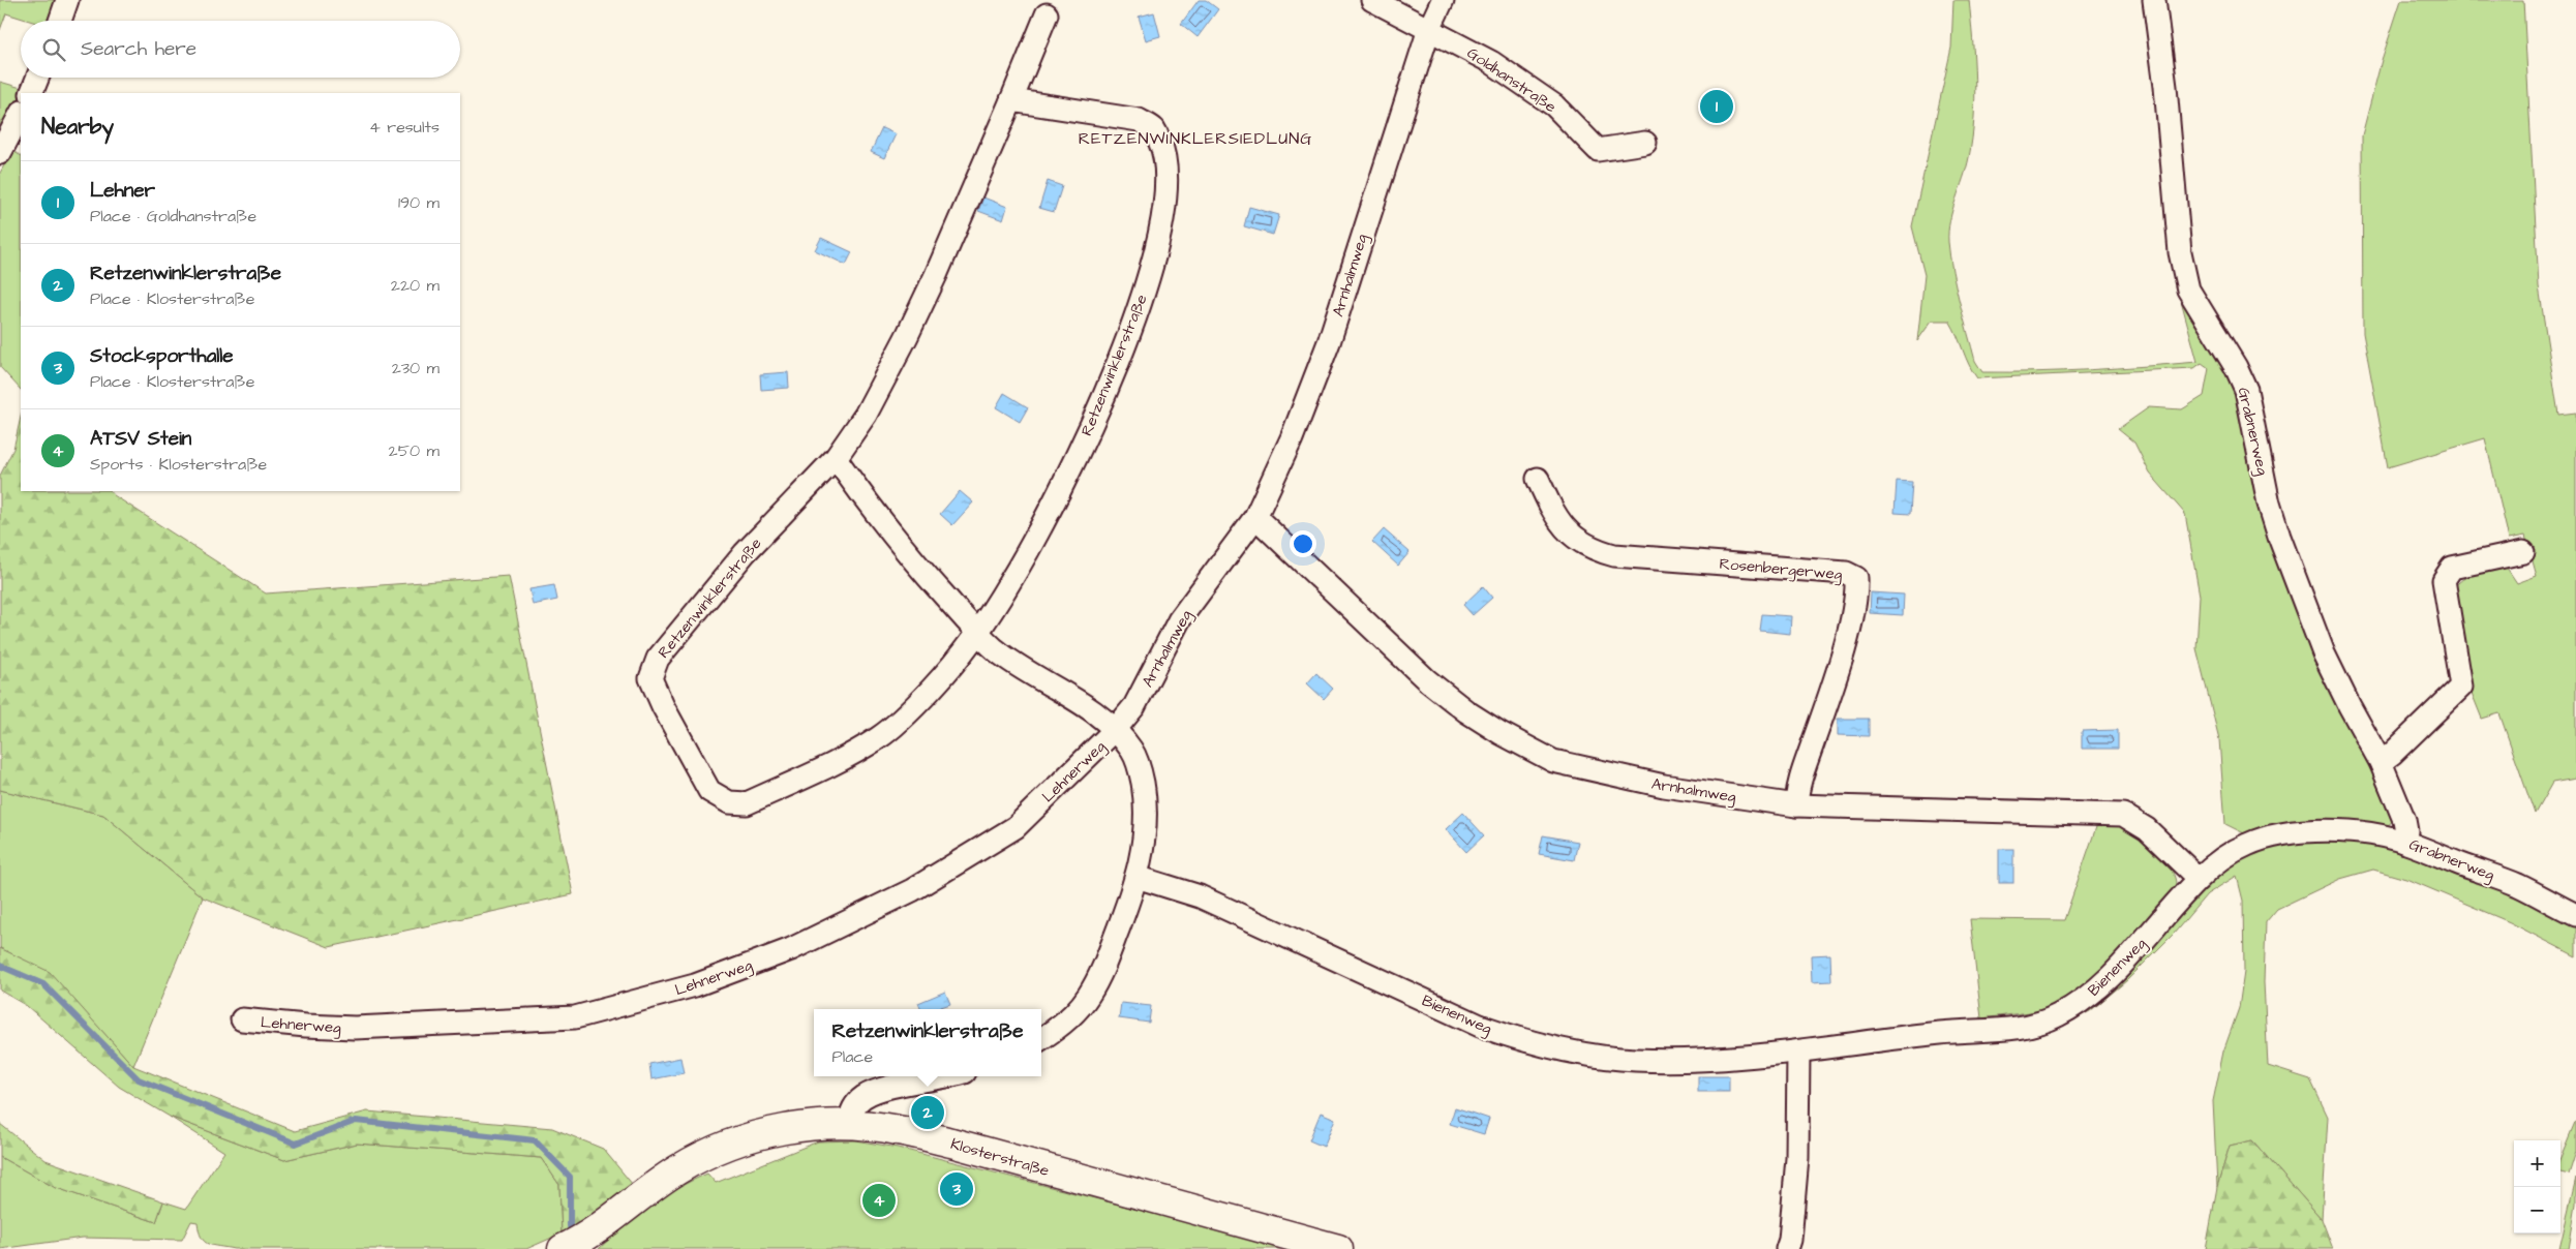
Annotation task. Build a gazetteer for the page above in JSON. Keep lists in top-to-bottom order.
{
  "streets": {
    "street": [
      "Goldhanstraße",
      "Arnhalmweg",
      "Retzenwinklerstraße",
      "Grabnerweg",
      "Rosenbergerweg",
      "Lehnerweg",
      "Bienenweg",
      "Klosterstraße"
    ]
  },
  "crossings": [
    ["Goldhanstraße", "Arnhalmweg"],
    ["Arnhalmweg", "Rosenbergerweg"],
    ["Arnhalmweg", "Lehnerweg"],
    ["Arnhalmweg", "Bienenweg"],
    ["Grabnerweg", "Bienenweg"]
  ],
  "districts": ["RETZENWINKLERSIEDLUNG"],
  "page": {
    "search": "Search here",
    "pins": [
      "1",
      "2",
      "3",
      "4"
    ],
    "heading": ["Nearby", "4 results"],
    "list": [
      {
        "mark": "1",
        "name": "Lehner",
        "note": "Place · Goldhanstraße",
        "value": "190 m"
      },
      {
        "mark": "2",
        "name": "Retzenwinklerstraße",
        "note": "Place · Klosterstraße",
        "value": "220 m"
      },
      {
        "mark": "3",
        "name": "Stocksporthalle",
        "note": "Place · Klosterstraße",
        "value": "230 m"
      },
      {
        "mark": "4",
        "name": "ATSV Stein",
        "note": "Sports · Klosterstraße",
        "value": "250 m"
      }
    ],
    "popup": ["Retzenwinklerstraße", "Place"],
    "map_buttons": ["+", "−"]
  }
}
